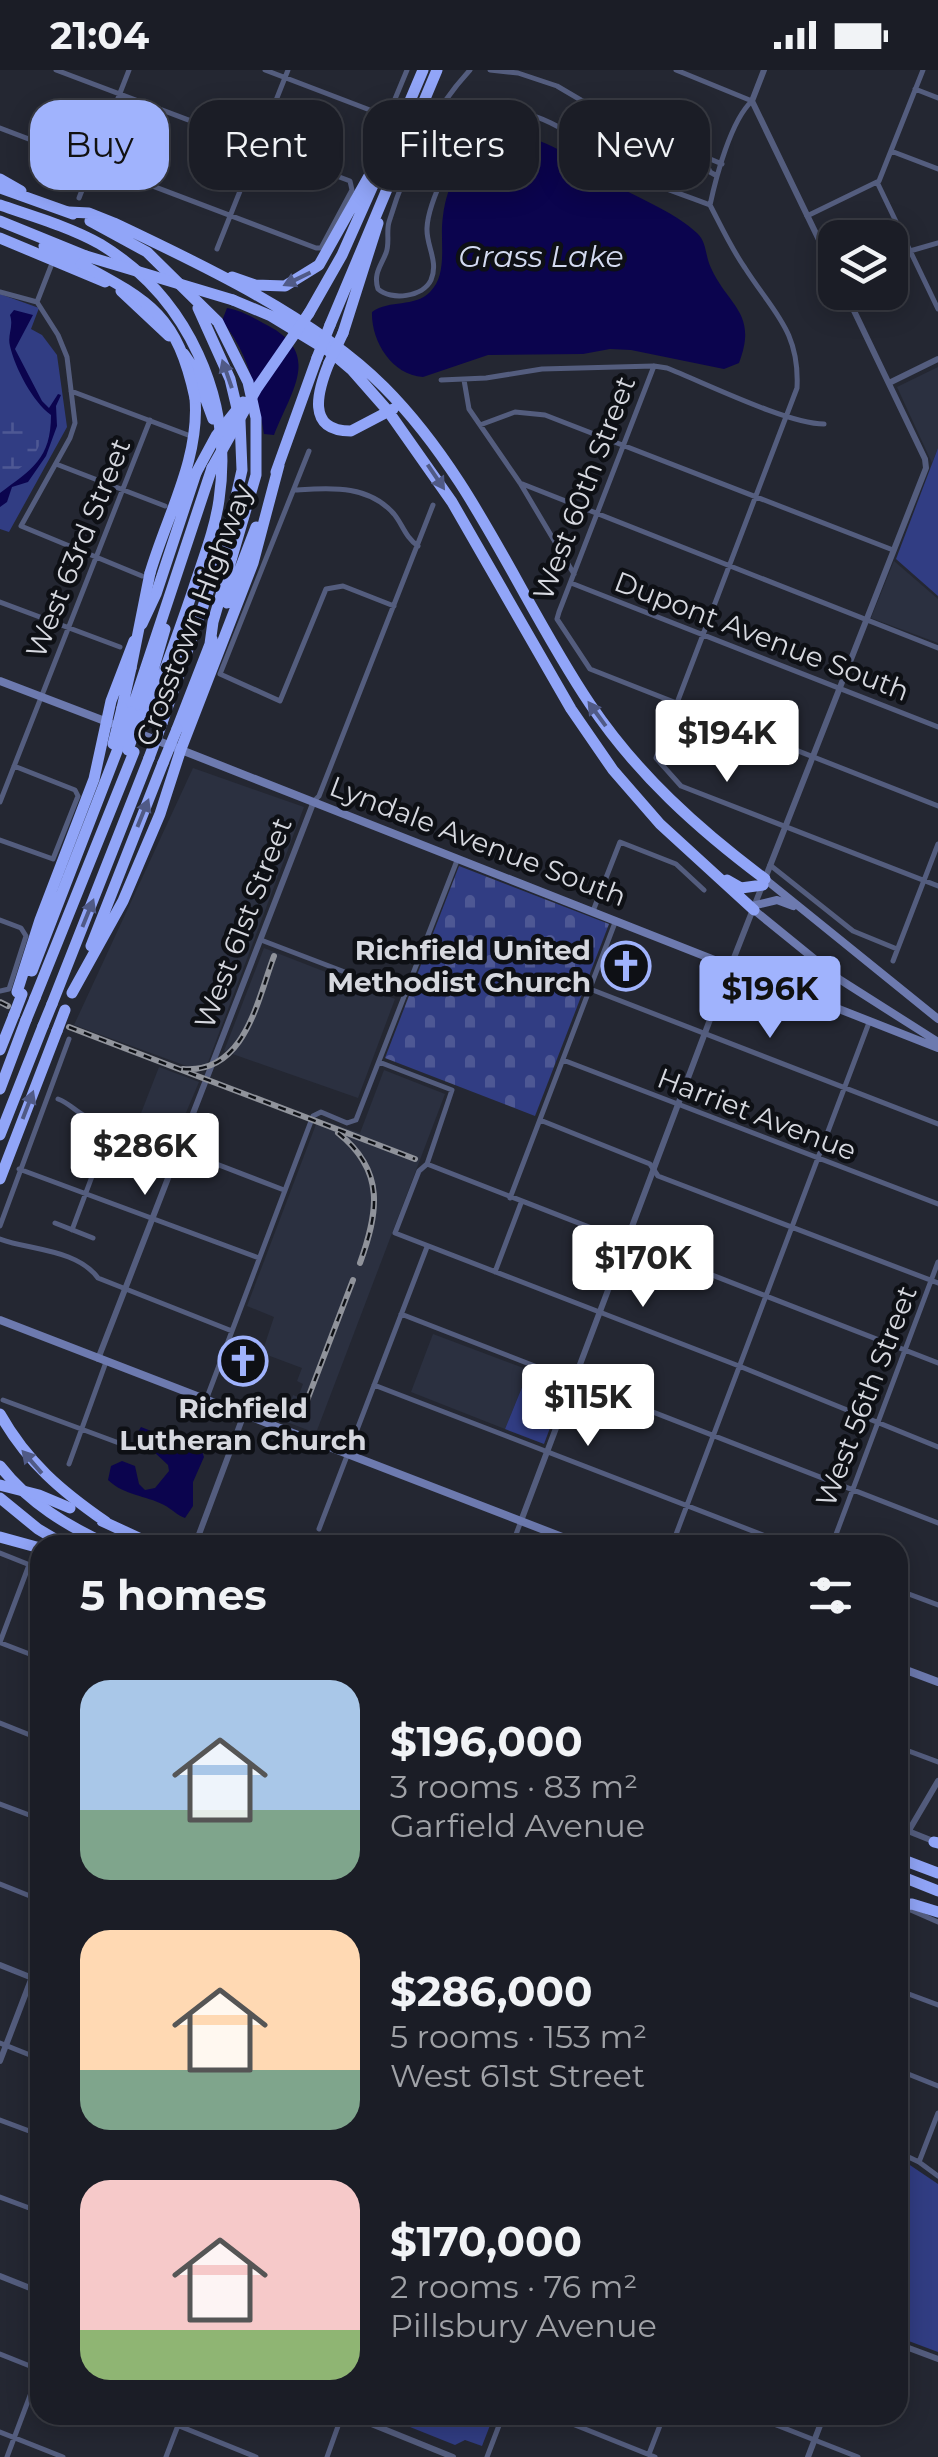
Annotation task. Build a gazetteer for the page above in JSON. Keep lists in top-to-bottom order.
{
  "streets": {
    "highway": ["Crosstown Highway"],
    "main road": ["Lyndale Avenue South"],
    "street": [
      "West 60th Street",
      "West 63rd Street",
      "Dupont Avenue South",
      "West 61st Street",
      "Harriet Avenue",
      "West 56th Street"
    ]
  },
  "crossings": [
    ["West 60th Street", "Dupont Avenue South"],
    ["West 63rd Street", "Lyndale Avenue South"],
    ["Lyndale Avenue South", "West 61st Street"]
  ],
  "water": ["Grass Lake"],
  "places": {
    "church": ["Richfield United Methodist Church", "Richfield Lutheran Church"]
  },
  "page": {
    "status": "21:04",
    "chip": [
      "Buy",
      "Rent",
      "Filters",
      "New"
    ],
    "price": [
      "$194K",
      "$196K",
      "$286K",
      "$170K",
      "$115K"
    ],
    "heading": "5 homes",
    "list": [
      {
        "name": "$196,000",
        "note": "3 rooms · 83 m² · Garfield Avenue"
      },
      {
        "name": "$286,000",
        "note": "5 rooms · 153 m² · West 61st Street"
      },
      {
        "name": "$170,000",
        "note": "2 rooms · 76 m² · Pillsbury Avenue"
      }
    ]
  }
}
